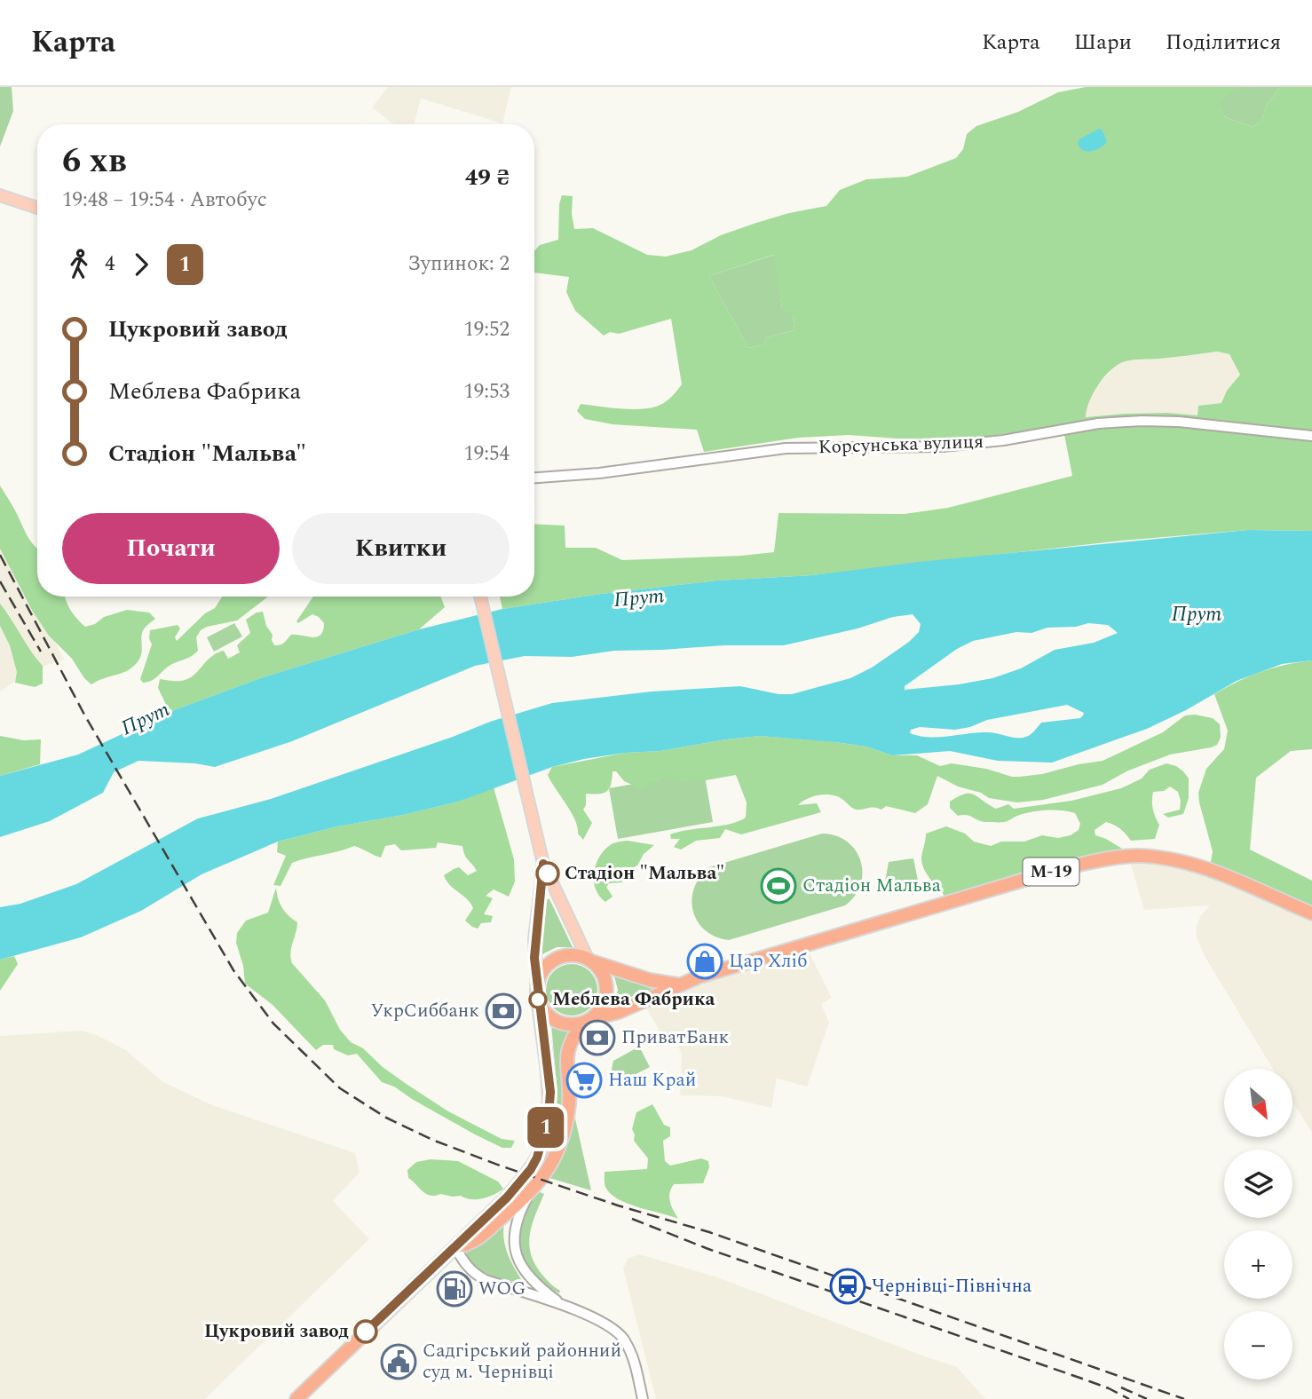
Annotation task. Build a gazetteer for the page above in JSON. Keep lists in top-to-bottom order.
{
  "streets": {
    "highway": ["М-19"],
    "main road": ["Корсунська вулиця"]
  },
  "water": ["Прут"],
  "places": {
    "other": ["Стадіон \"Мальва\"", "Меблева Фабрика", "Цукровий завод"],
    "sports": ["Стадіон Мальва"],
    "shop": ["Цар Хліб"],
    "bank": ["УкрСиббанк", "ПриватБанк"],
    "supermarket": ["Наш Край"],
    "station": ["Чернівці-Північна"],
    "fuel station": ["WOG"],
    "public building": ["Садгірський районний суд м. Чернівці"]
  },
  "lines": ["bus line 1"],
  "north": "bottom right",
  "page": {
    "header": "Карта",
    "nav": ["Карта", "Шари", "Поділитися"],
    "on_map": "1",
    "heading": ["6 хв", "19:48 – 19:54 · Автобус", "49 ₴"],
    "legs": ["4", "1", "Зупинок: 2"],
    "list": [
      {
        "name": "Цукровий завод",
        "value": "19:52"
      },
      {
        "name": "Меблева Фабрика",
        "value": "19:53"
      },
      {
        "name": "Стадіон \"Мальва\"",
        "value": "19:54"
      }
    ],
    "buttons": ["Почати", "Квитки"],
    "map_buttons": ["+", "−"]
  }
}
